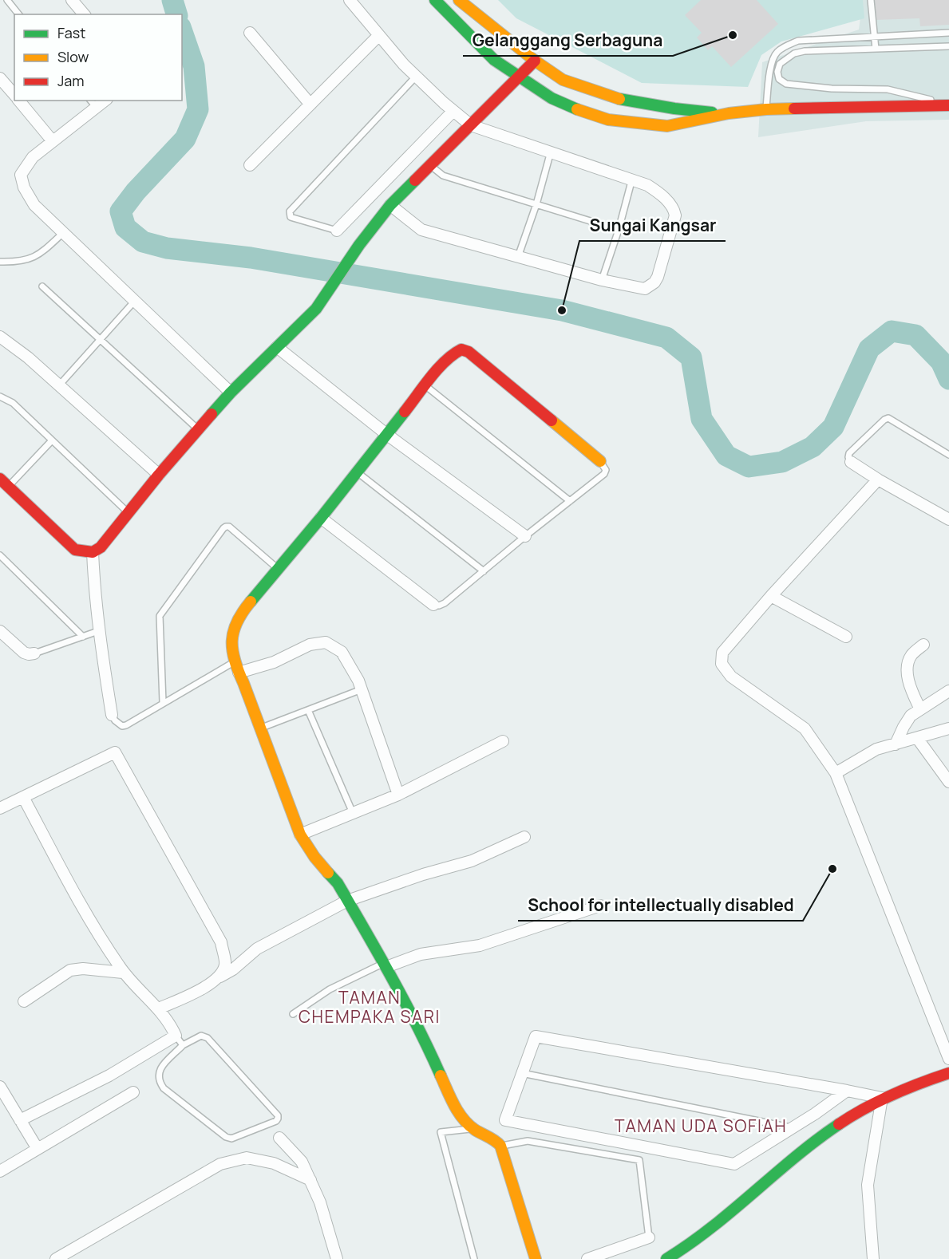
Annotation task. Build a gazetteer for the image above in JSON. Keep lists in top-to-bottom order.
{
  "districts": ["TAMAN CHEMPAKA SARI", "TAMAN UDA SOFIAH"],
  "places": ["Gelanggang Serbaguna", "Sungai Kangsar", "School for intellectually disabled"],
  "legend": ["Fast", "Slow", "Jam"]
}
